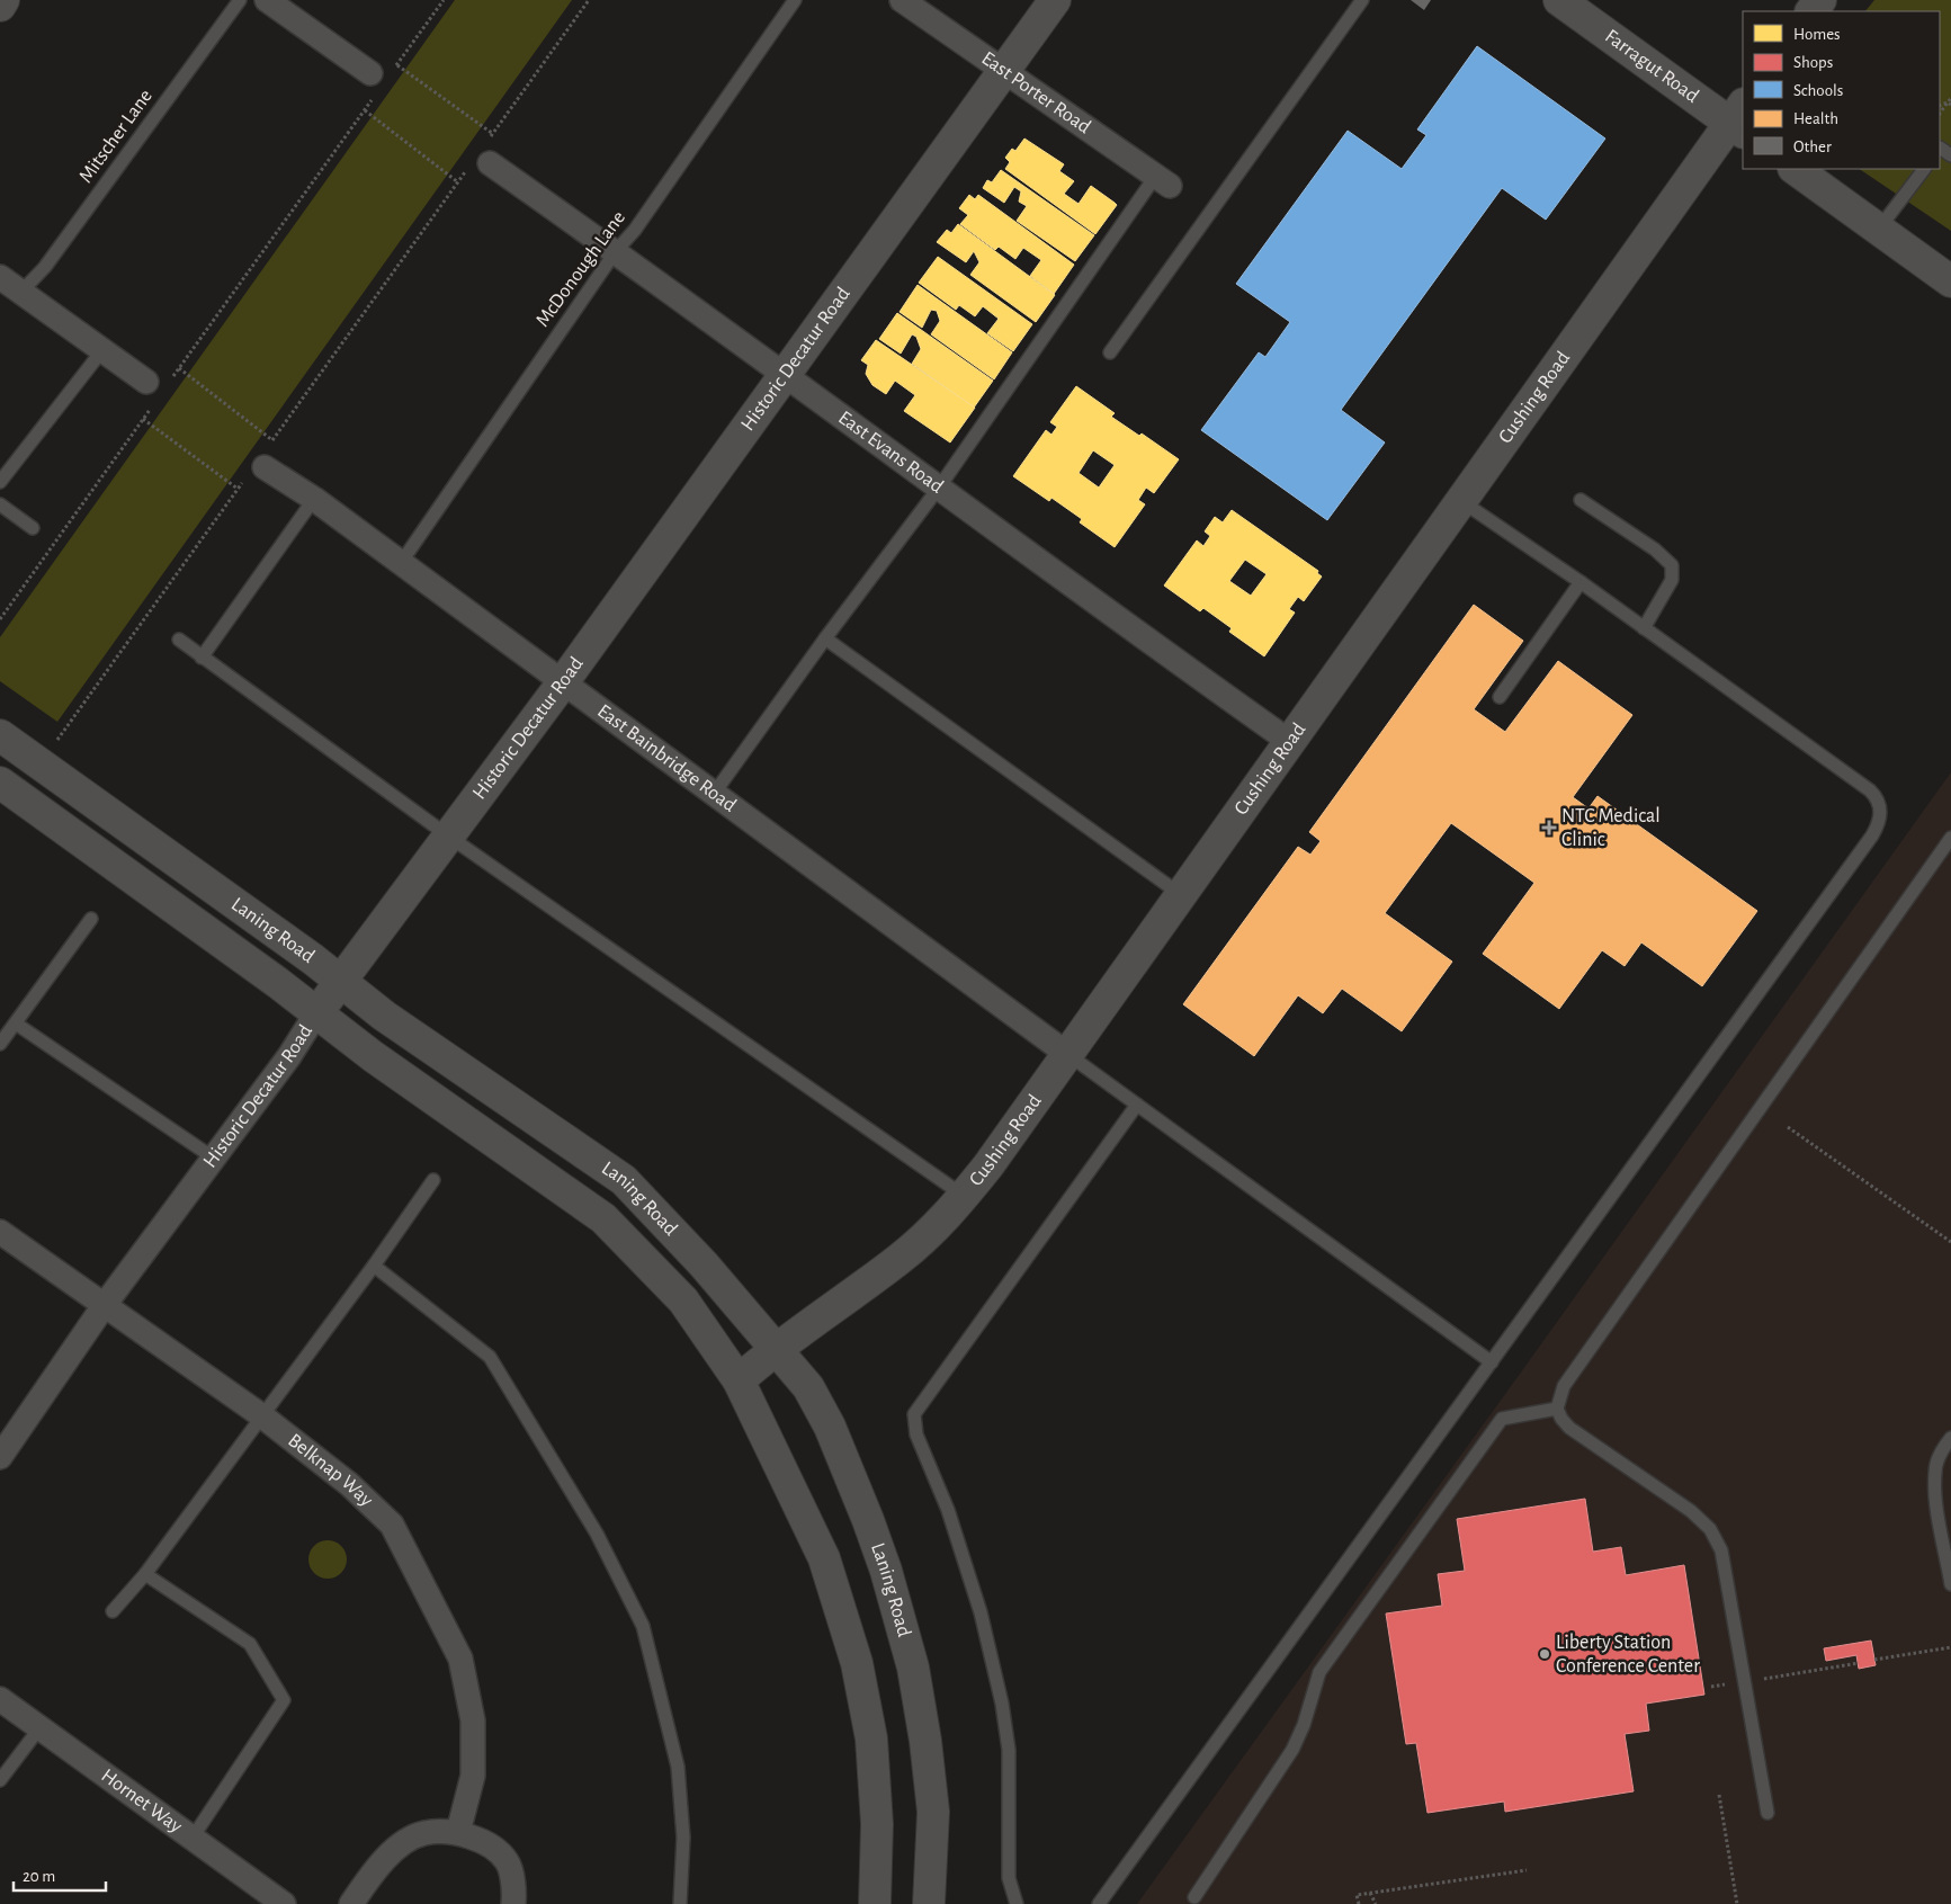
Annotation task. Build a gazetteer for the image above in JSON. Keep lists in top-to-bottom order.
{
  "streets": {
    "street": [
      "Farragut Road",
      "East Porter Road",
      "Historic Decatur Road",
      "Cushing Road",
      "East Evans Road",
      "East Bainbridge Road",
      "Laning Road",
      "Belknap Way",
      "Hornet Way"
    ],
    "lane": ["Mitscher Lane", "McDonough Lane"]
  },
  "crossings": [
    ["Farragut Road", "Cushing Road"],
    ["East Porter Road", "Historic Decatur Road"],
    ["McDonough Lane", "East Evans Road"],
    ["McDonough Lane", "East Bainbridge Road"],
    ["Historic Decatur Road", "East Evans Road"],
    ["Historic Decatur Road", "East Bainbridge Road"],
    ["Historic Decatur Road", "Laning Road"],
    ["Historic Decatur Road", "Belknap Way"],
    ["Cushing Road", "East Evans Road"],
    ["Cushing Road", "East Bainbridge Road"],
    ["Cushing Road", "Laning Road"]
  ],
  "places": {
    "health": ["NTC Medical Clinic"],
    "other": ["Liberty Station Conference Center"]
  },
  "legend": [
    "Homes",
    "Shops",
    "Schools",
    "Health",
    "Other"
  ],
  "scale_bar": "20 m"
}
